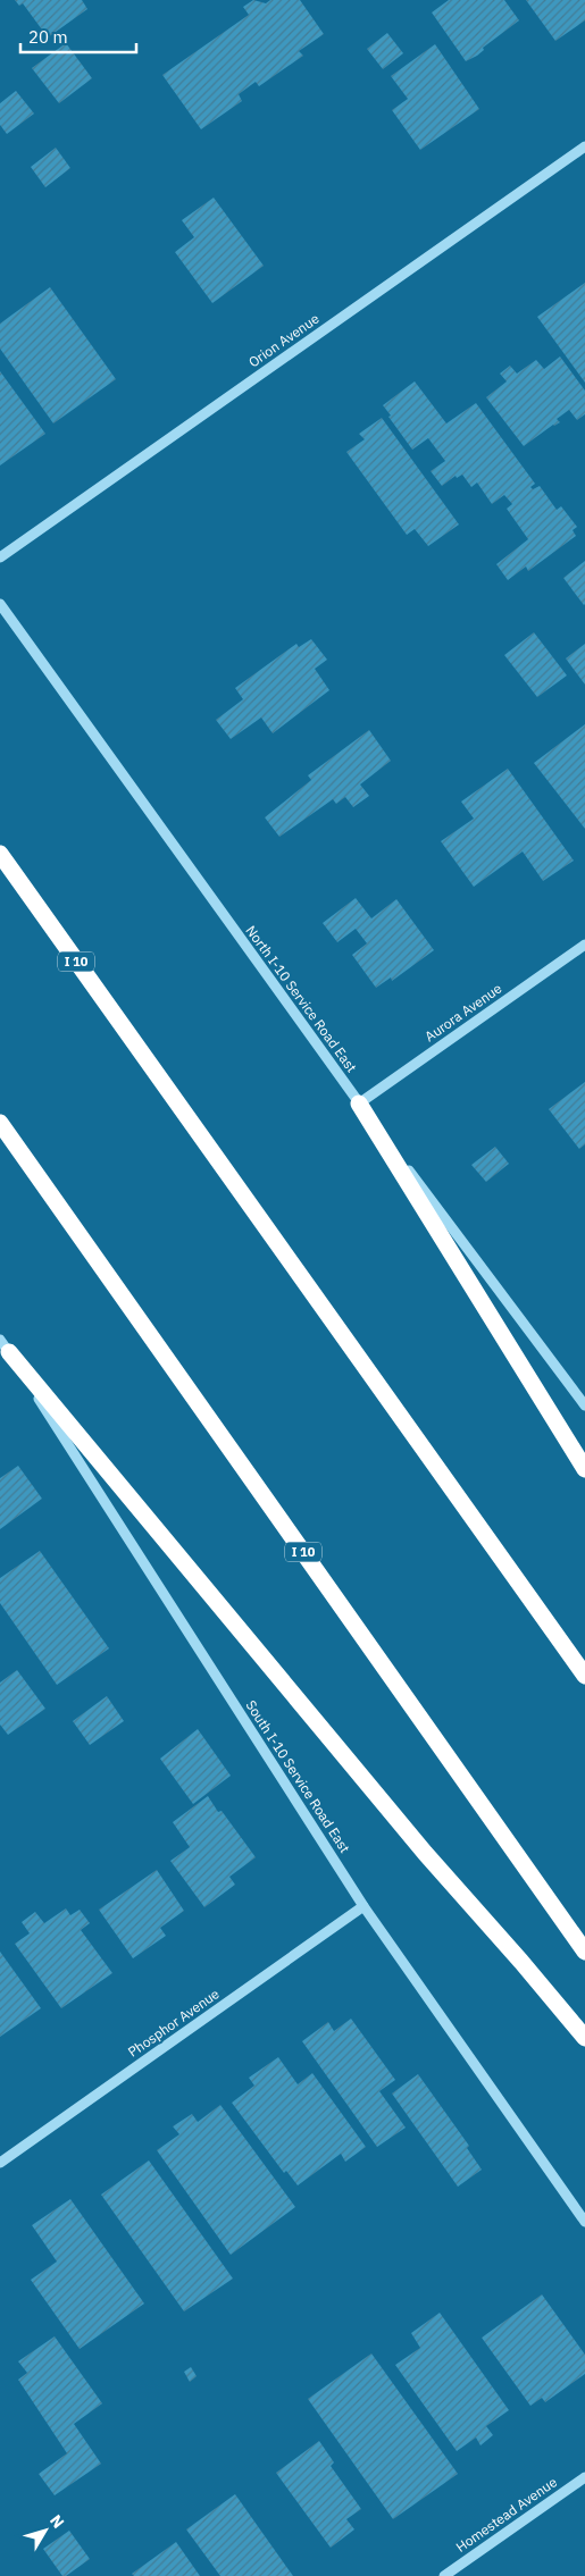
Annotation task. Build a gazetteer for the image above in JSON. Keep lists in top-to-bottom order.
{
  "streets": {
    "highway": ["I 10"],
    "street": [
      "Orion Avenue",
      "North I-10 Service Road East",
      "Aurora Avenue",
      "South I-10 Service Road East",
      "Phosphor Avenue",
      "Homestead Avenue"
    ]
  },
  "crossings": [
    ["North I-10 Service Road East", "Aurora Avenue"],
    ["South I-10 Service Road East", "Phosphor Avenue"]
  ],
  "scale_bar": "20 m",
  "north": "top right"
}
